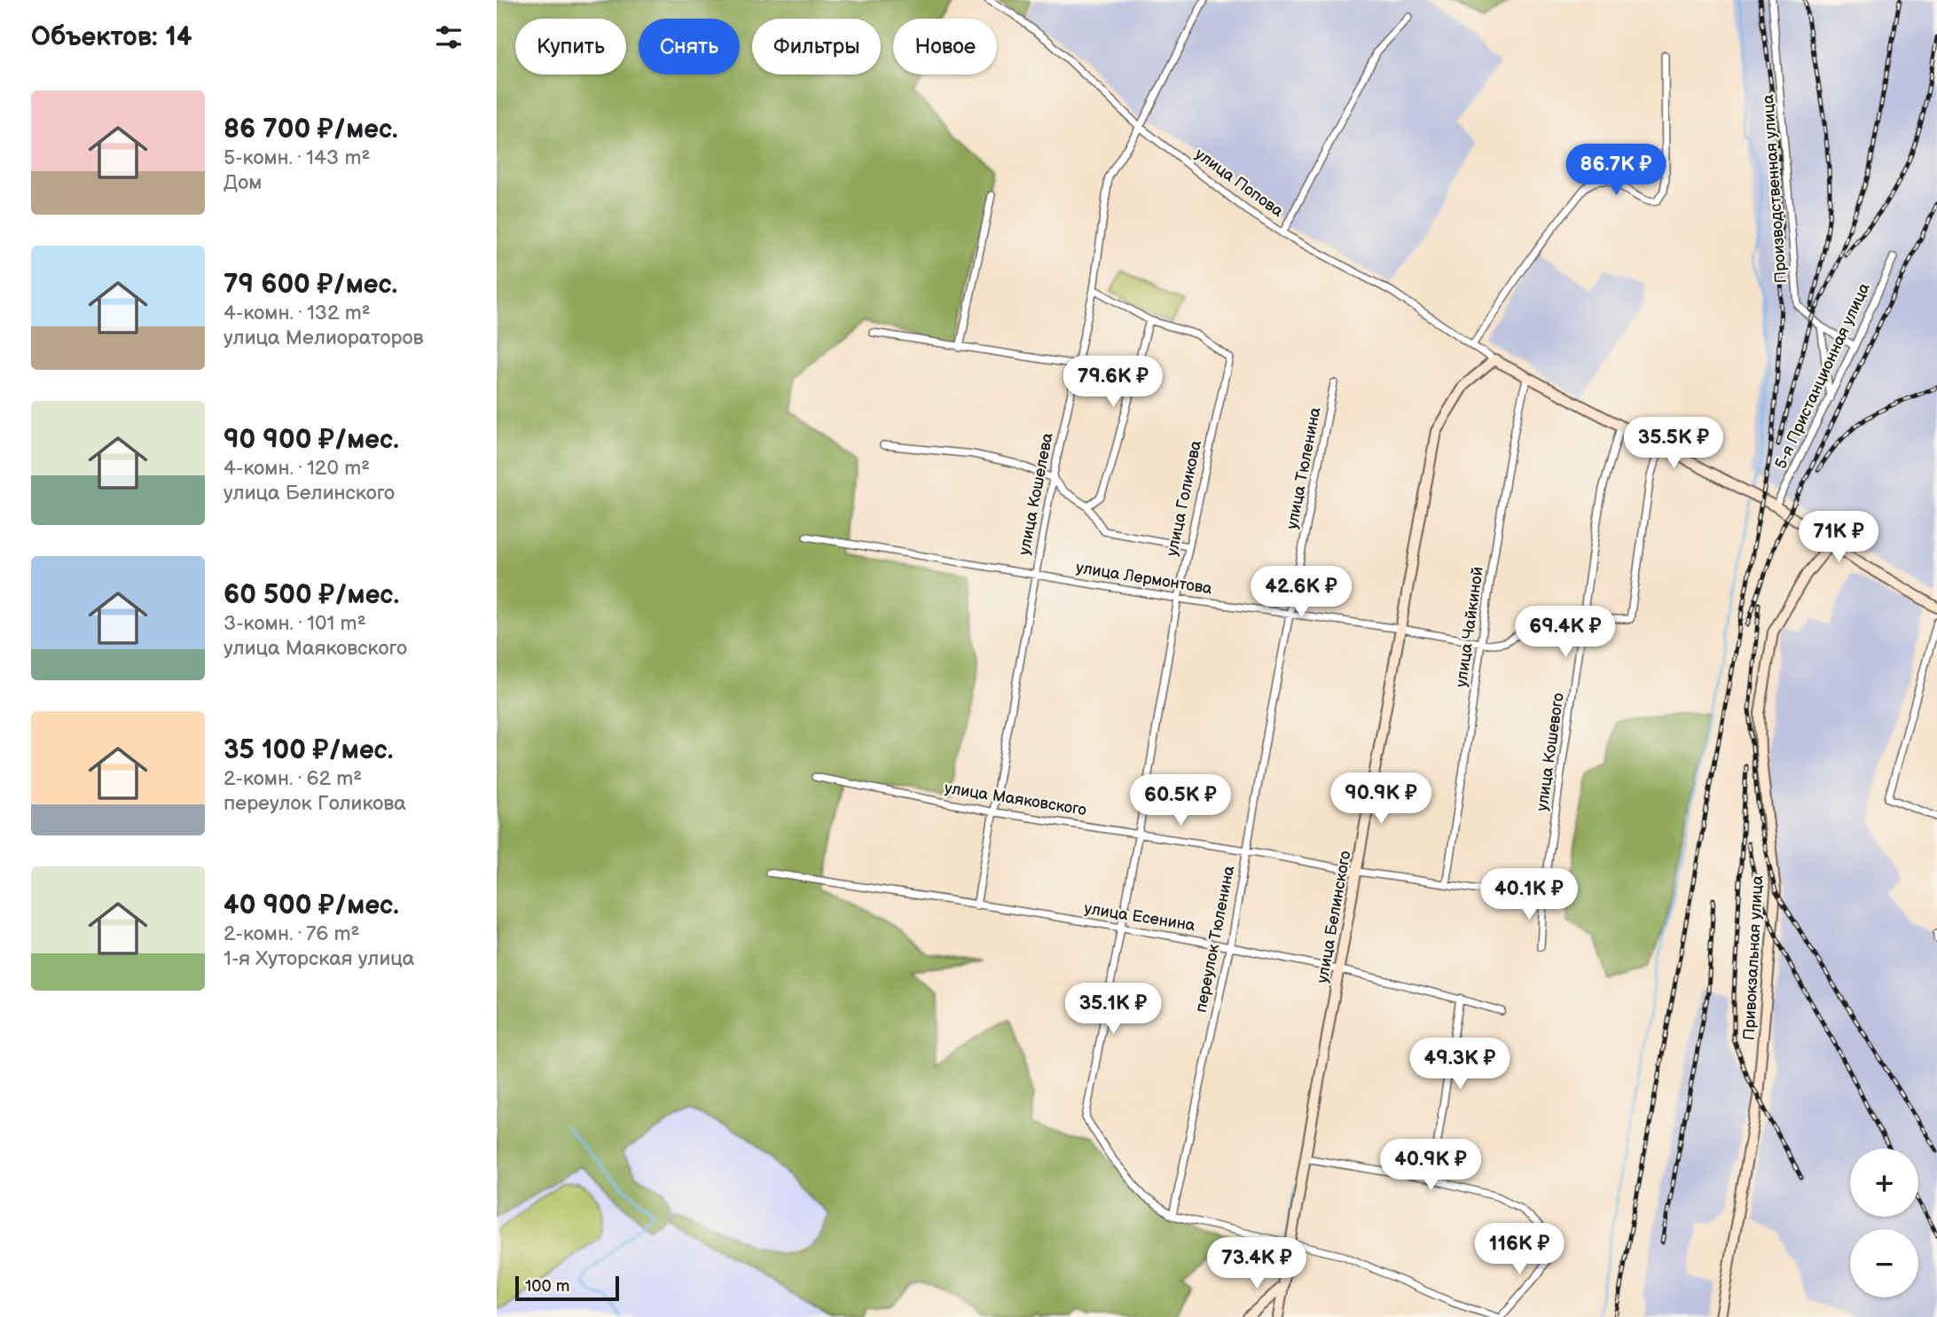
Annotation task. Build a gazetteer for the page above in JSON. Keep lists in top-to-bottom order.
{
  "streets": {
    "street": [
      "улица Попова",
      "Производственная улица",
      "5-я Пристанционная улица",
      "улица Тюленина",
      "улица Кошелева",
      "улица Голикова",
      "улица Лермонтова",
      "улица Чайкиной",
      "улица Кошевого",
      "улица Маяковского",
      "улица Есенина",
      "улица Белинского",
      "переулок Тюленина",
      "Привокзальная улица"
    ]
  },
  "crossings": [
    ["улица Попова", "улица Кошелева"],
    ["улица Попова", "улица Белинского"],
    ["Производственная улица", "5-я Пристанционная улица"],
    ["улица Тюленина", "улица Лермонтова"],
    ["улица Тюленина", "улица Маяковского"],
    ["улица Тюленина", "переулок Тюленина"],
    ["улица Кошелева", "улица Голикова"],
    ["улица Кошелева", "улица Лермонтова"],
    ["улица Кошелева", "улица Маяковского"],
    ["улица Кошелева", "улица Есенина"],
    ["улица Голикова", "улица Лермонтова"],
    ["улица Голикова", "улица Маяковского"],
    ["улица Голикова", "улица Есенина"],
    ["улица Голикова", "переулок Тюленина"],
    ["улица Лермонтова", "улица Чайкиной"],
    ["улица Лермонтова", "улица Кошевого"],
    ["улица Лермонтова", "улица Белинского"],
    ["улица Чайкиной", "улица Маяковского"],
    ["улица Кошевого", "улица Маяковского"],
    ["улица Маяковского", "улица Белинского"],
    ["улица Маяковского", "переулок Тюленина"],
    ["улица Есенина", "улица Белинского"],
    ["улица Есенина", "переулок Тюленина"]
  ],
  "scale_bar": "100 m",
  "page": {
    "heading": "Объектов: 14",
    "chip": [
      "Купить",
      "Снять",
      "Фильтры",
      "Новое"
    ],
    "list": [
      {
        "name": "86 700 ₽/мес.",
        "note": "5-комн. · 143 m² · Дом"
      },
      {
        "name": "79 600 ₽/мес.",
        "note": "4-комн. · 132 m² · улица Мелиораторов"
      },
      {
        "name": "90 900 ₽/мес.",
        "note": "4-комн. · 120 m² · улица Белинского"
      },
      {
        "name": "60 500 ₽/мес.",
        "note": "3-комн. · 101 m² · улица Маяковского"
      },
      {
        "name": "35 100 ₽/мес.",
        "note": "2-комн. · 62 m² · переулок Голикова"
      },
      {
        "name": "40 900 ₽/мес.",
        "note": "2-комн. · 76 m² · 1-я Хуторская улица"
      }
    ],
    "price": [
      "86.7K ₽",
      "79.6K ₽",
      "35.5K ₽",
      "71K ₽",
      "42.6K ₽",
      "69.4K ₽",
      "90.9K ₽",
      "60.5K ₽",
      "40.1K ₽",
      "35.1K ₽",
      "49.3K ₽",
      "40.9K ₽",
      "116K ₽",
      "73.4K ₽"
    ],
    "map_buttons": ["+", "−"],
    "scale": "100 m"
  }
}
